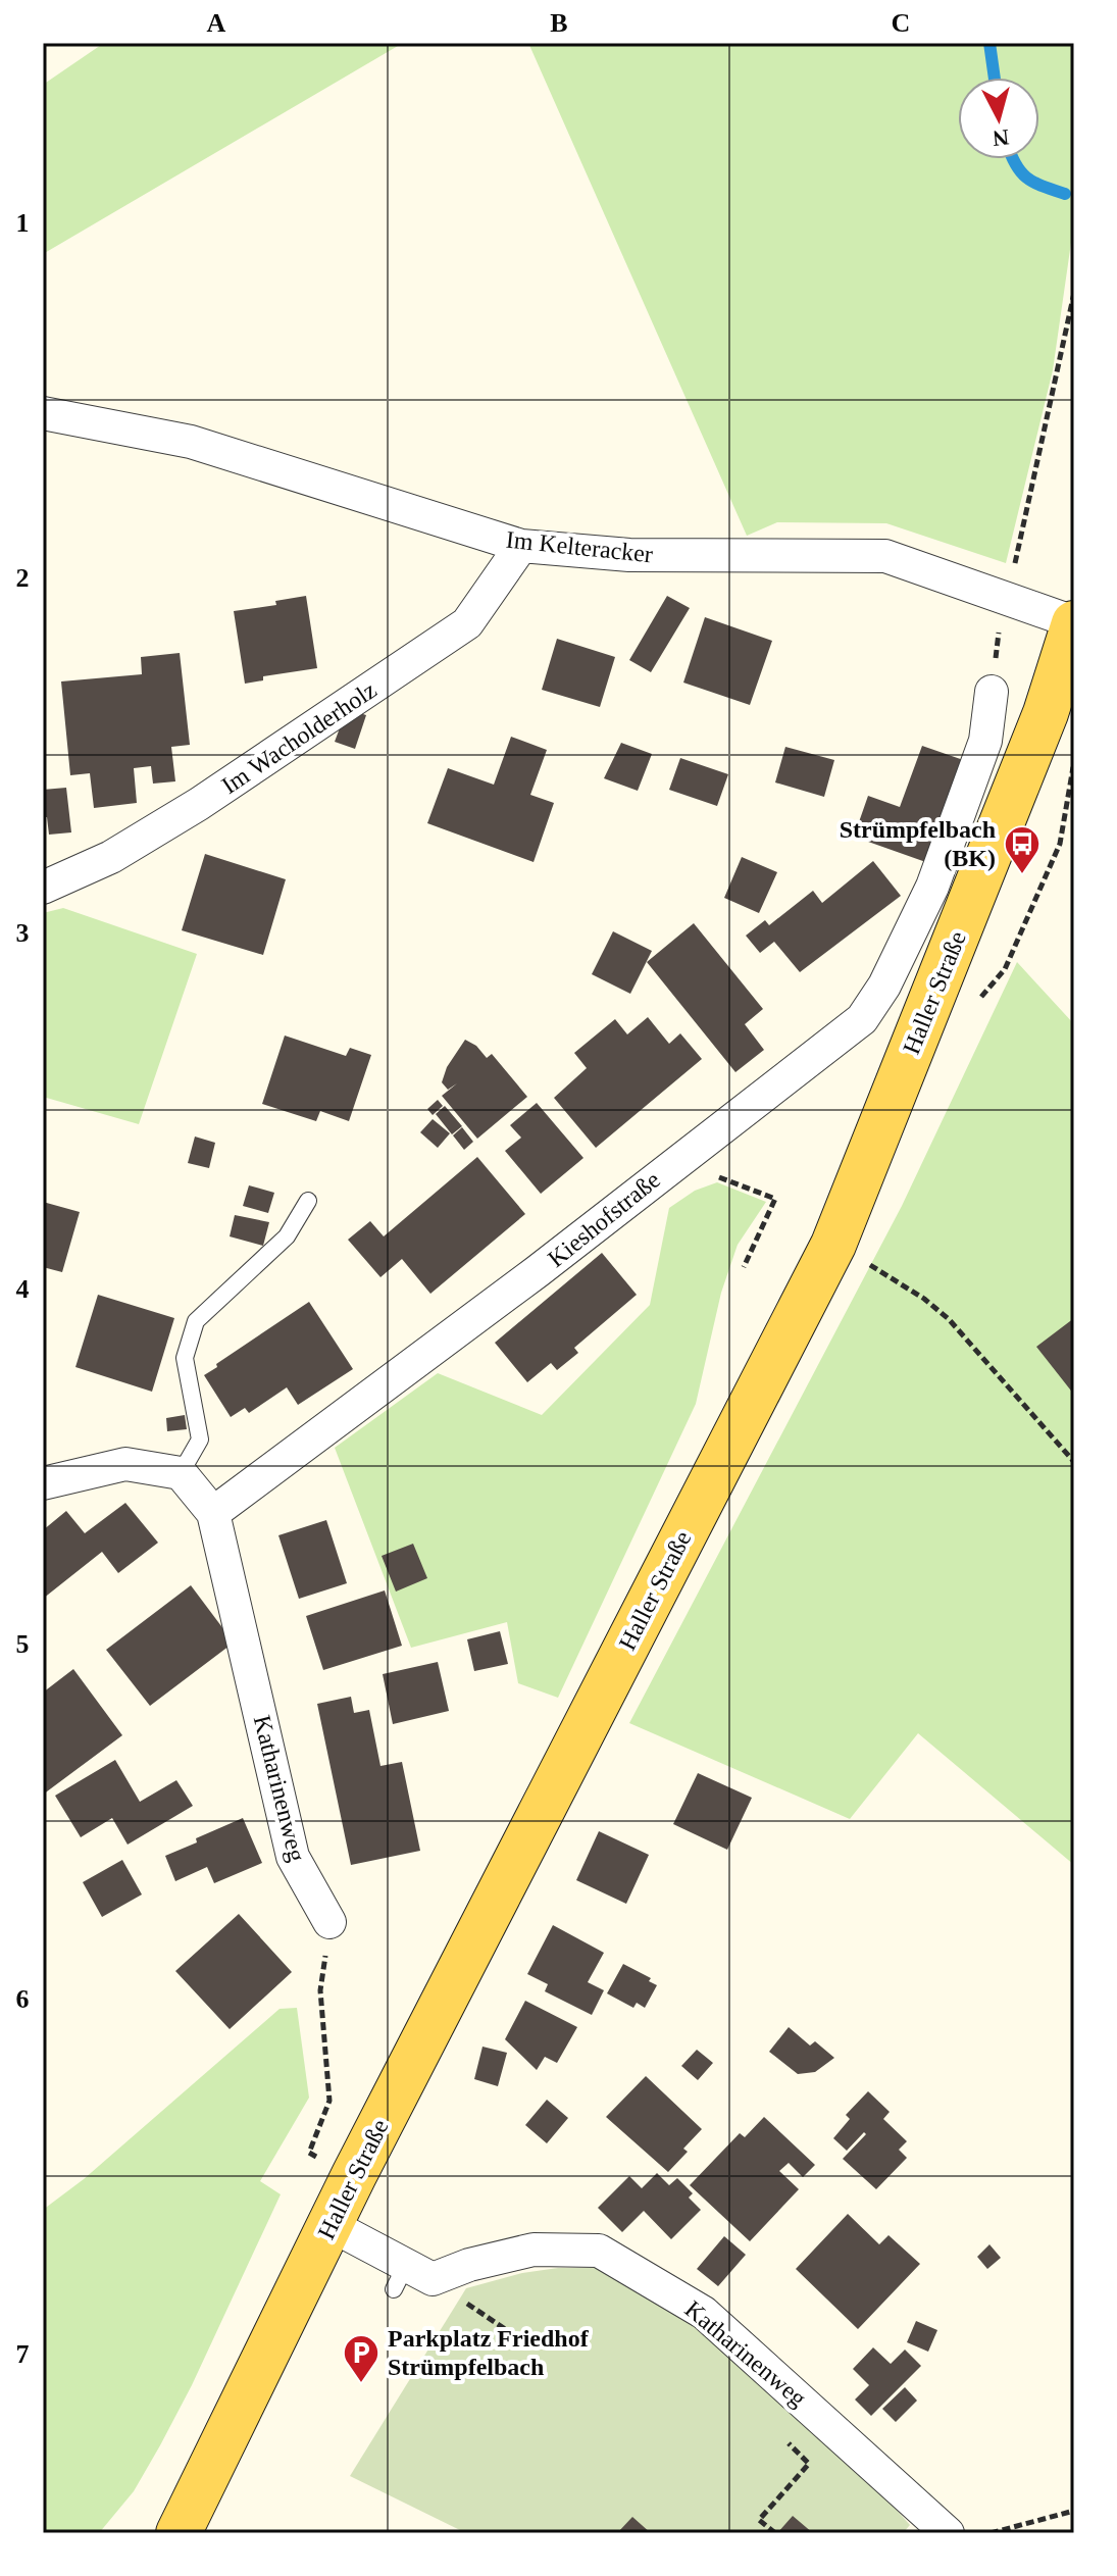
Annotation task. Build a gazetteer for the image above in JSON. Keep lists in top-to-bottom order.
{
  "streets": {
    "main road": ["Haller Straße"],
    "street": [
      "Im Kelteracker",
      "Im Wacholderholz",
      "Kieshofstraße",
      "Katharinenweg"
    ]
  },
  "crossings": [
    ["Im Kelteracker", "Im Wacholderholz"],
    ["Im Kelteracker", "Haller Straße"],
    ["Kieshofstraße", "Katharinenweg"]
  ],
  "places": {
    "bus stop": ["Strümpfelbach (BK)"],
    "parking": ["Parkplatz Friedhof Strümpfelbach"]
  },
  "north": "bottom",
  "grid": {
    "columns": ["A", "B", "C"],
    "rows": [
      "1",
      "2",
      "3",
      "4",
      "5",
      "6",
      "7"
    ]
  }
}
